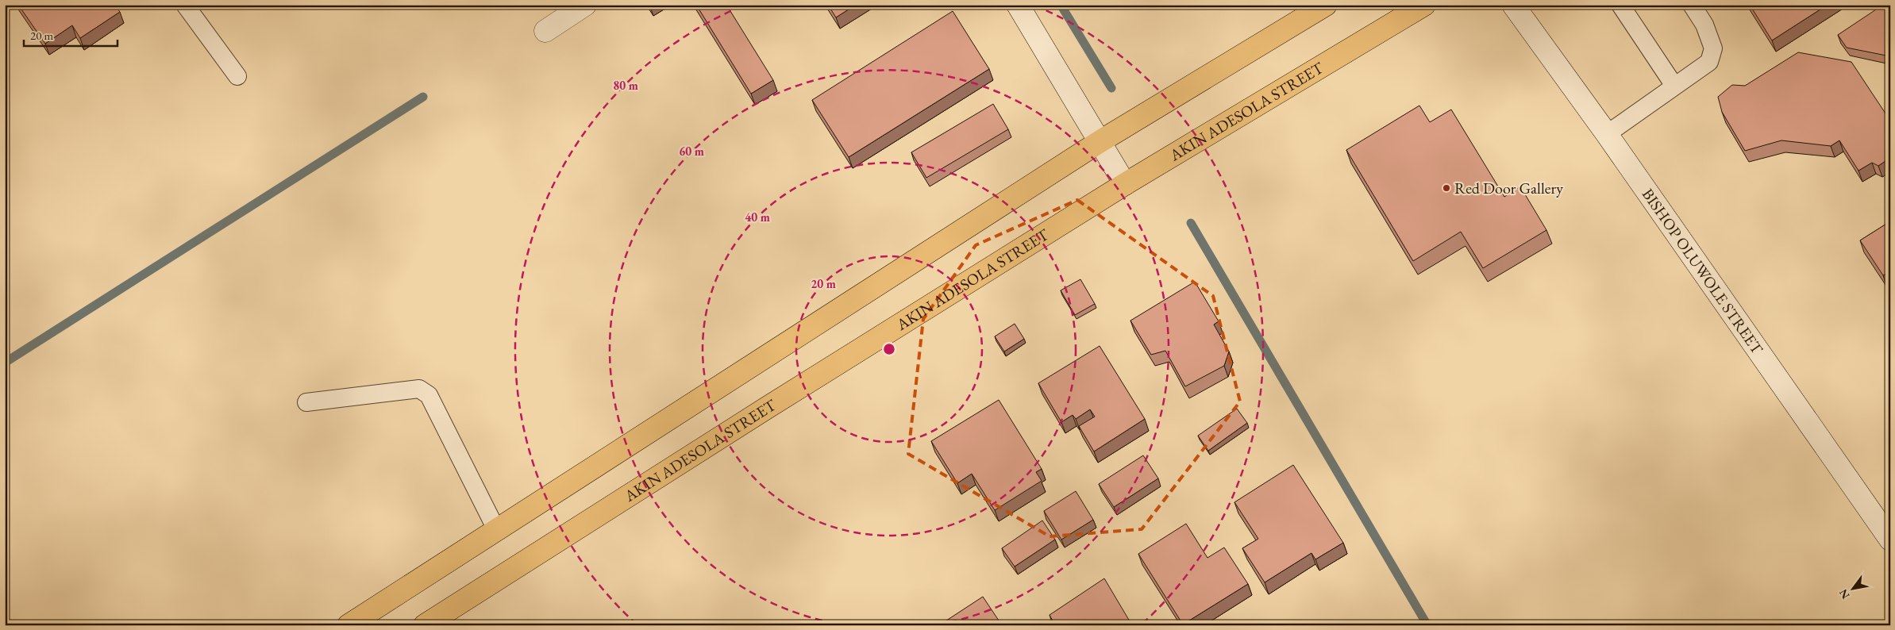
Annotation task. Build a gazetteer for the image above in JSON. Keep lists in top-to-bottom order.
{
  "streets": {
    "main road": ["AKIN ADESOLA STREET"],
    "street": ["BISHOP OLUWOLE STREET"]
  },
  "places": ["Red Door Gallery"],
  "scale_bar": "20 m",
  "north": "bottom left",
  "rings": [
    "80 m",
    "60 m",
    "40 m",
    "20 m"
  ]
}
